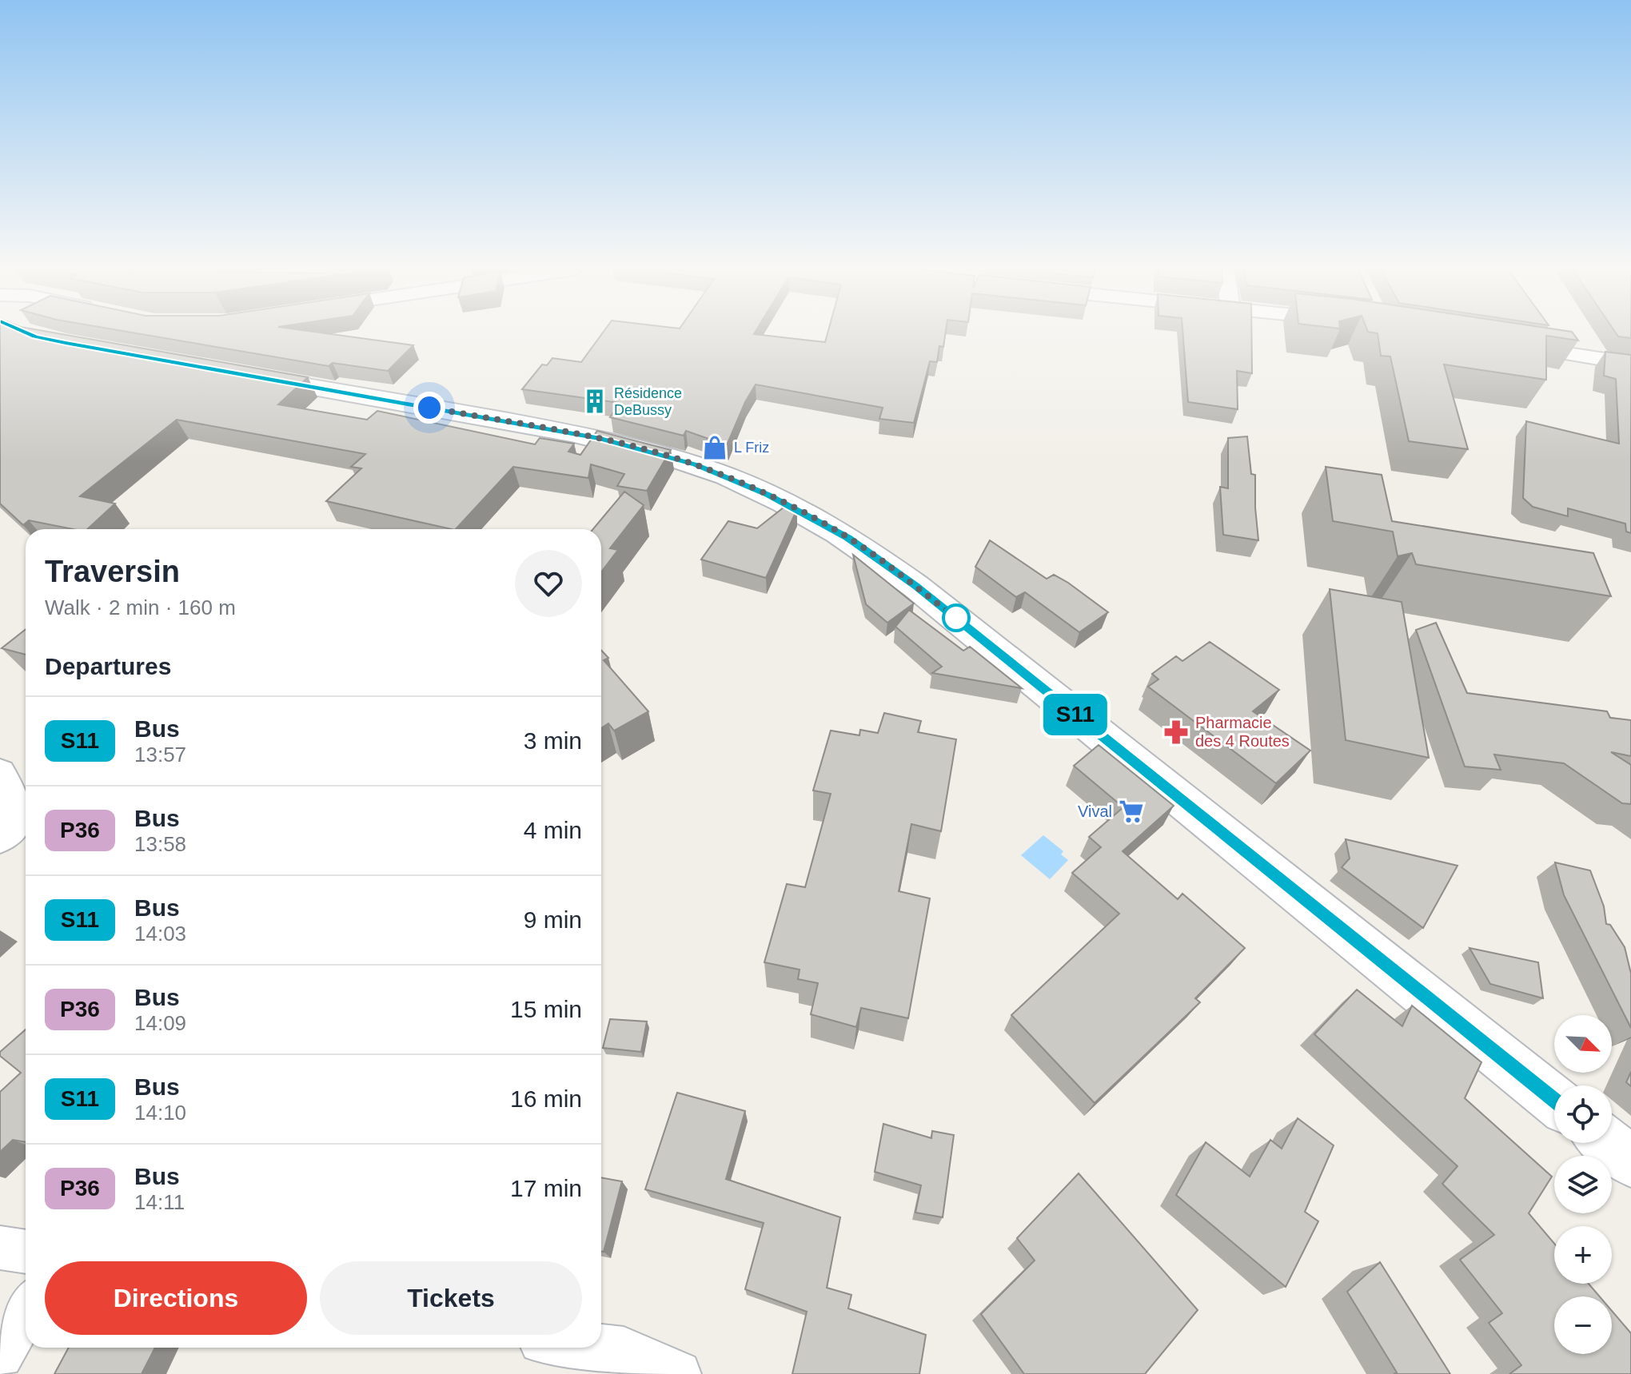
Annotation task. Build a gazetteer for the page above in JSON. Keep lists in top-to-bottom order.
{
  "places": {
    "building": ["Résidence DeBussy"],
    "shop": ["L Friz"],
    "pharmacy": ["Pharmacie des 4 Routes"],
    "supermarket": ["Vival"]
  },
  "lines": ["bus line S11"],
  "north": "bottom right",
  "page": {
    "on_map": "S11",
    "heading": [
      ["Traversin", "Walk · 2 min · 160 m"],
      "Departures"
    ],
    "list": [
      {
        "mark": "S11",
        "name": "Bus",
        "note": "13:57",
        "value": "3 min"
      },
      {
        "mark": "P36",
        "name": "Bus",
        "note": "13:58",
        "value": "4 min"
      },
      {
        "mark": "S11",
        "name": "Bus",
        "note": "14:03",
        "value": "9 min"
      },
      {
        "mark": "P36",
        "name": "Bus",
        "note": "14:09",
        "value": "15 min"
      },
      {
        "mark": "S11",
        "name": "Bus",
        "note": "14:10",
        "value": "16 min"
      },
      {
        "mark": "P36",
        "name": "Bus",
        "note": "14:11",
        "value": "17 min"
      }
    ],
    "map_buttons": ["+", "−"],
    "buttons": ["Directions", "Tickets"]
  }
}
